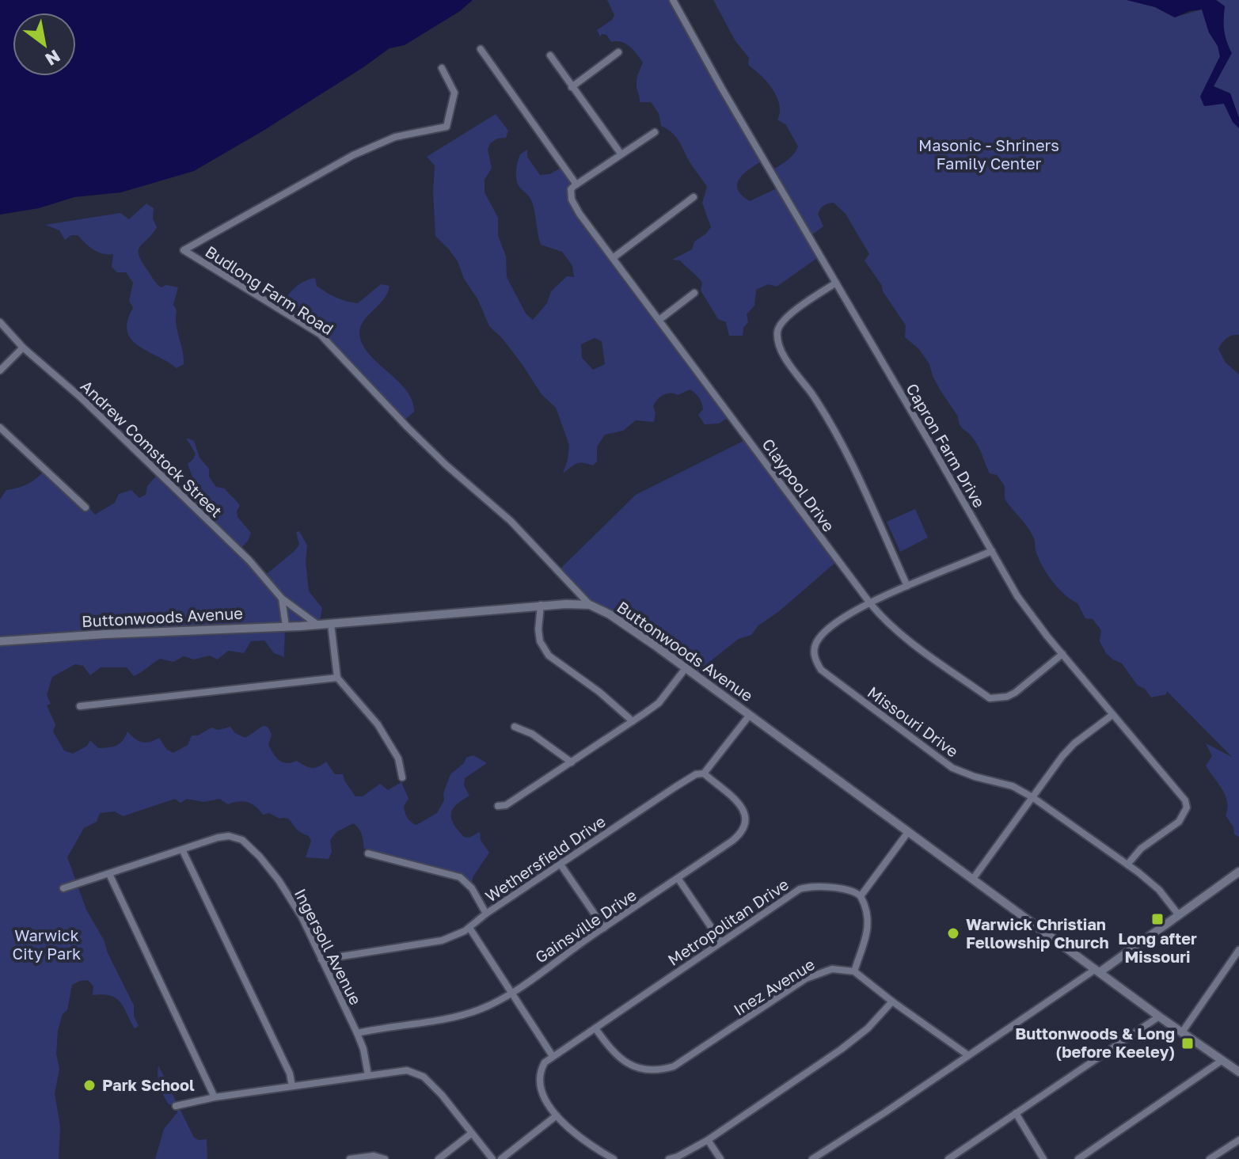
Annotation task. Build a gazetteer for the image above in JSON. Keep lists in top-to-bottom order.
{
  "streets": {
    "street": [
      "Budlong Farm Road",
      "Capron Farm Drive",
      "Andrew Comstock Street",
      "Claypool Drive",
      "Buttonwoods Avenue",
      "Missouri Drive",
      "Wethersfield Drive",
      "Metropolitan Drive",
      "Gainsville Drive",
      "Ingersoll Avenue",
      "Inez Avenue"
    ]
  },
  "crossings": [
    ["Budlong Farm Road", "Buttonwoods Avenue"],
    ["Capron Farm Drive", "Claypool Drive"],
    ["Capron Farm Drive", "Missouri Drive"],
    ["Andrew Comstock Street", "Buttonwoods Avenue"],
    ["Claypool Drive", "Missouri Drive"],
    ["Buttonwoods Avenue", "Wethersfield Drive"],
    ["Wethersfield Drive", "Gainsville Drive"],
    ["Wethersfield Drive", "Ingersoll Avenue"],
    ["Metropolitan Drive", "Inez Avenue"],
    ["Gainsville Drive", "Ingersoll Avenue"]
  ],
  "parks": ["Masonic - Shriners Family Center", "Warwick City Park"],
  "places": {
    "transit": ["Long after Missouri", "Buttonwoods & Long (before Keeley)"],
    "other": ["Warwick Christian Fellowship Church", "Park School"]
  },
  "north": "bottom right"
}
